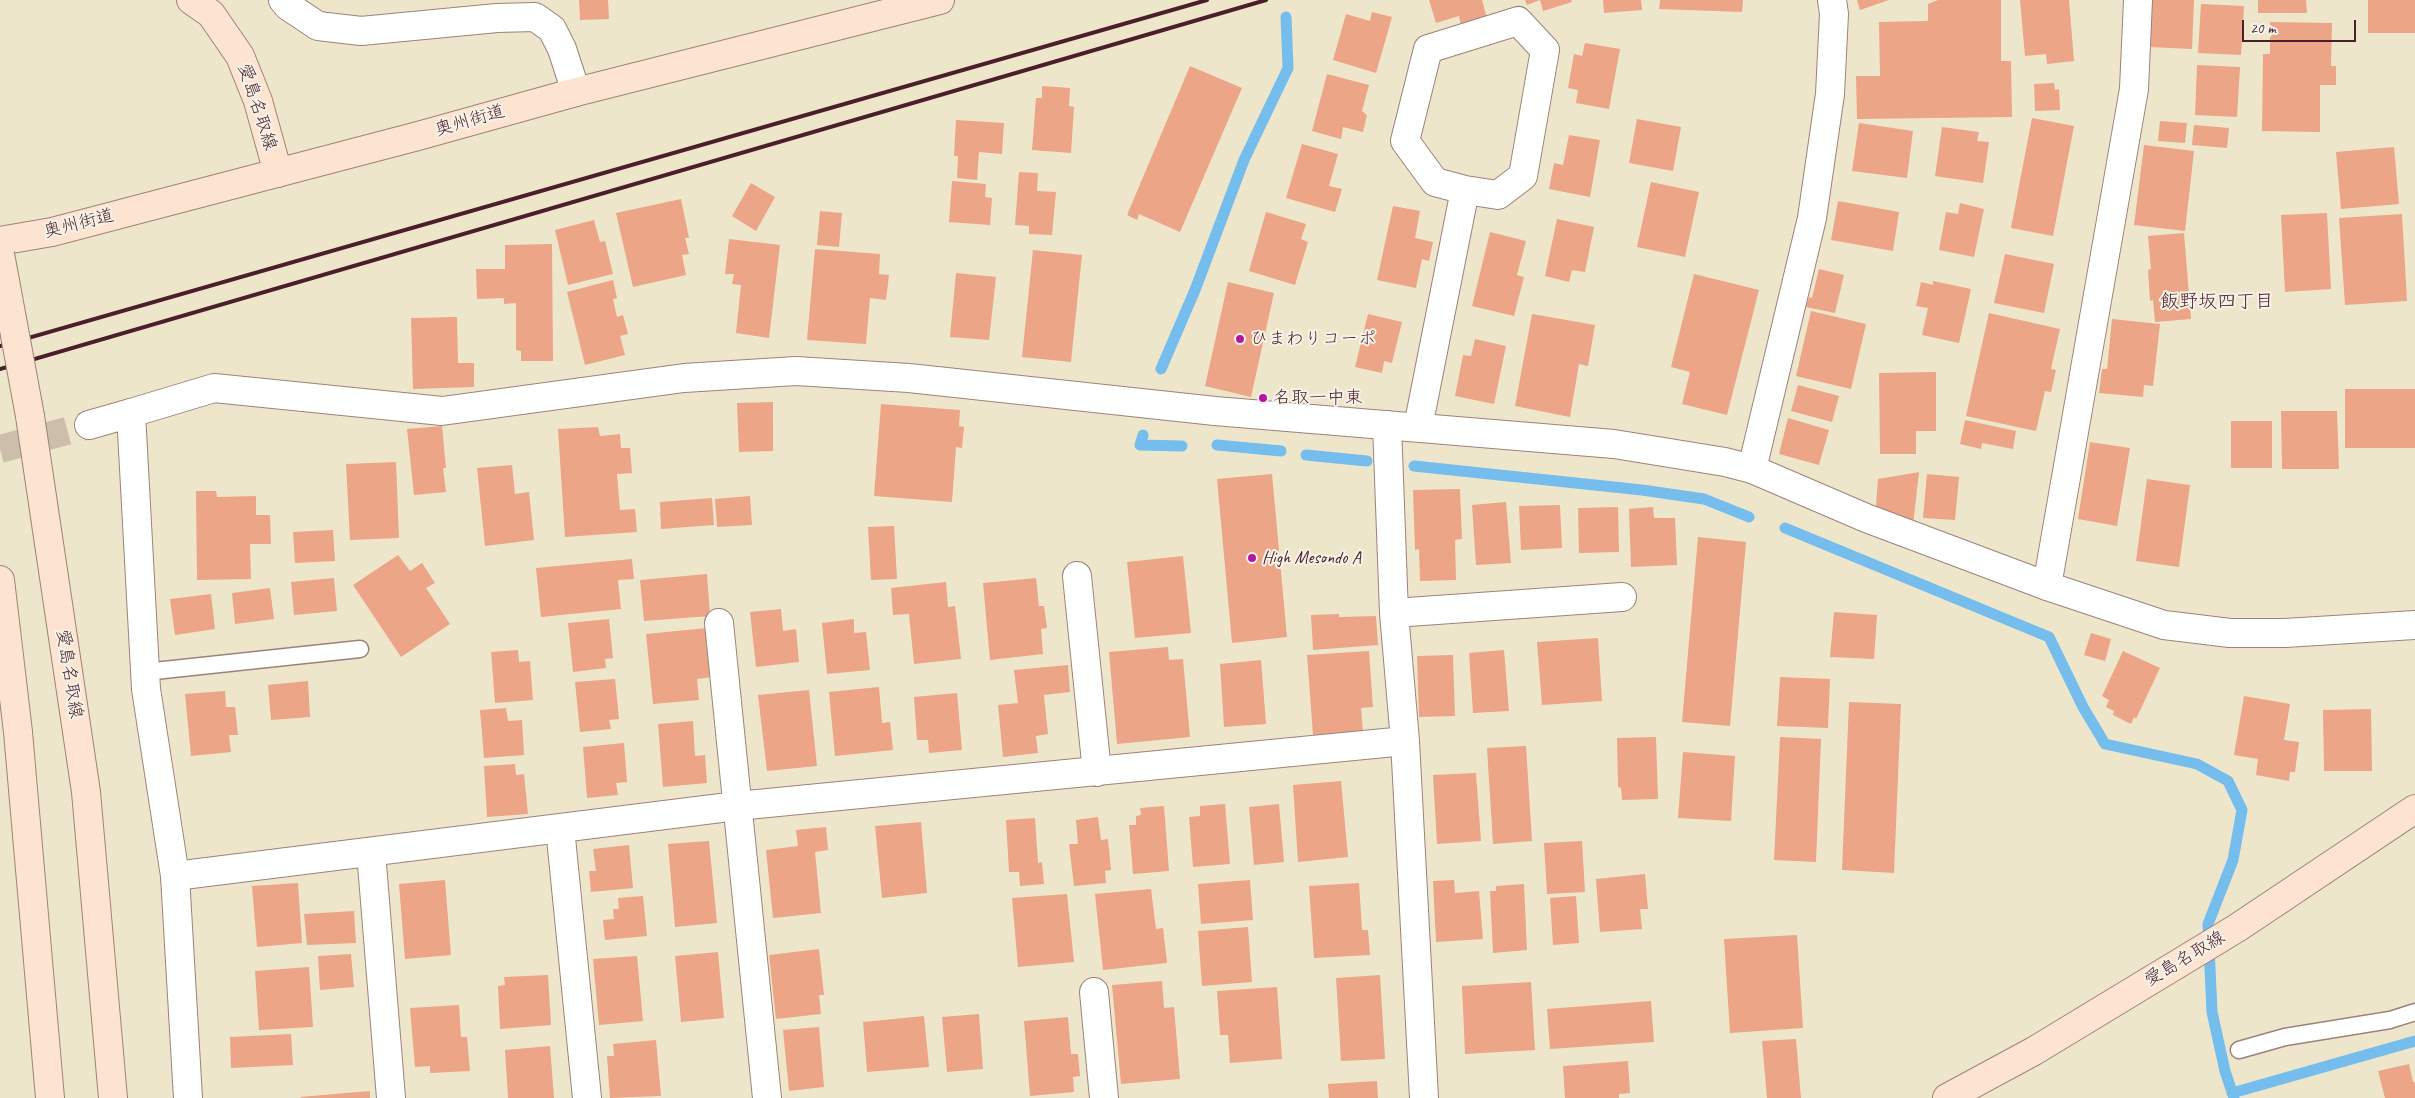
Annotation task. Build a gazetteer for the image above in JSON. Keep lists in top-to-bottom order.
{
  "streets": {
    "main road": ["愛島名取線", "奥州街道"]
  },
  "crossings": [
    ["愛島名取線", "奥州街道"]
  ],
  "districts": ["飯野坂四丁目"],
  "places": ["ひまわりコーポ", "名取一中東", "High Mesondo A"],
  "scale_bar": "20 m"
}
